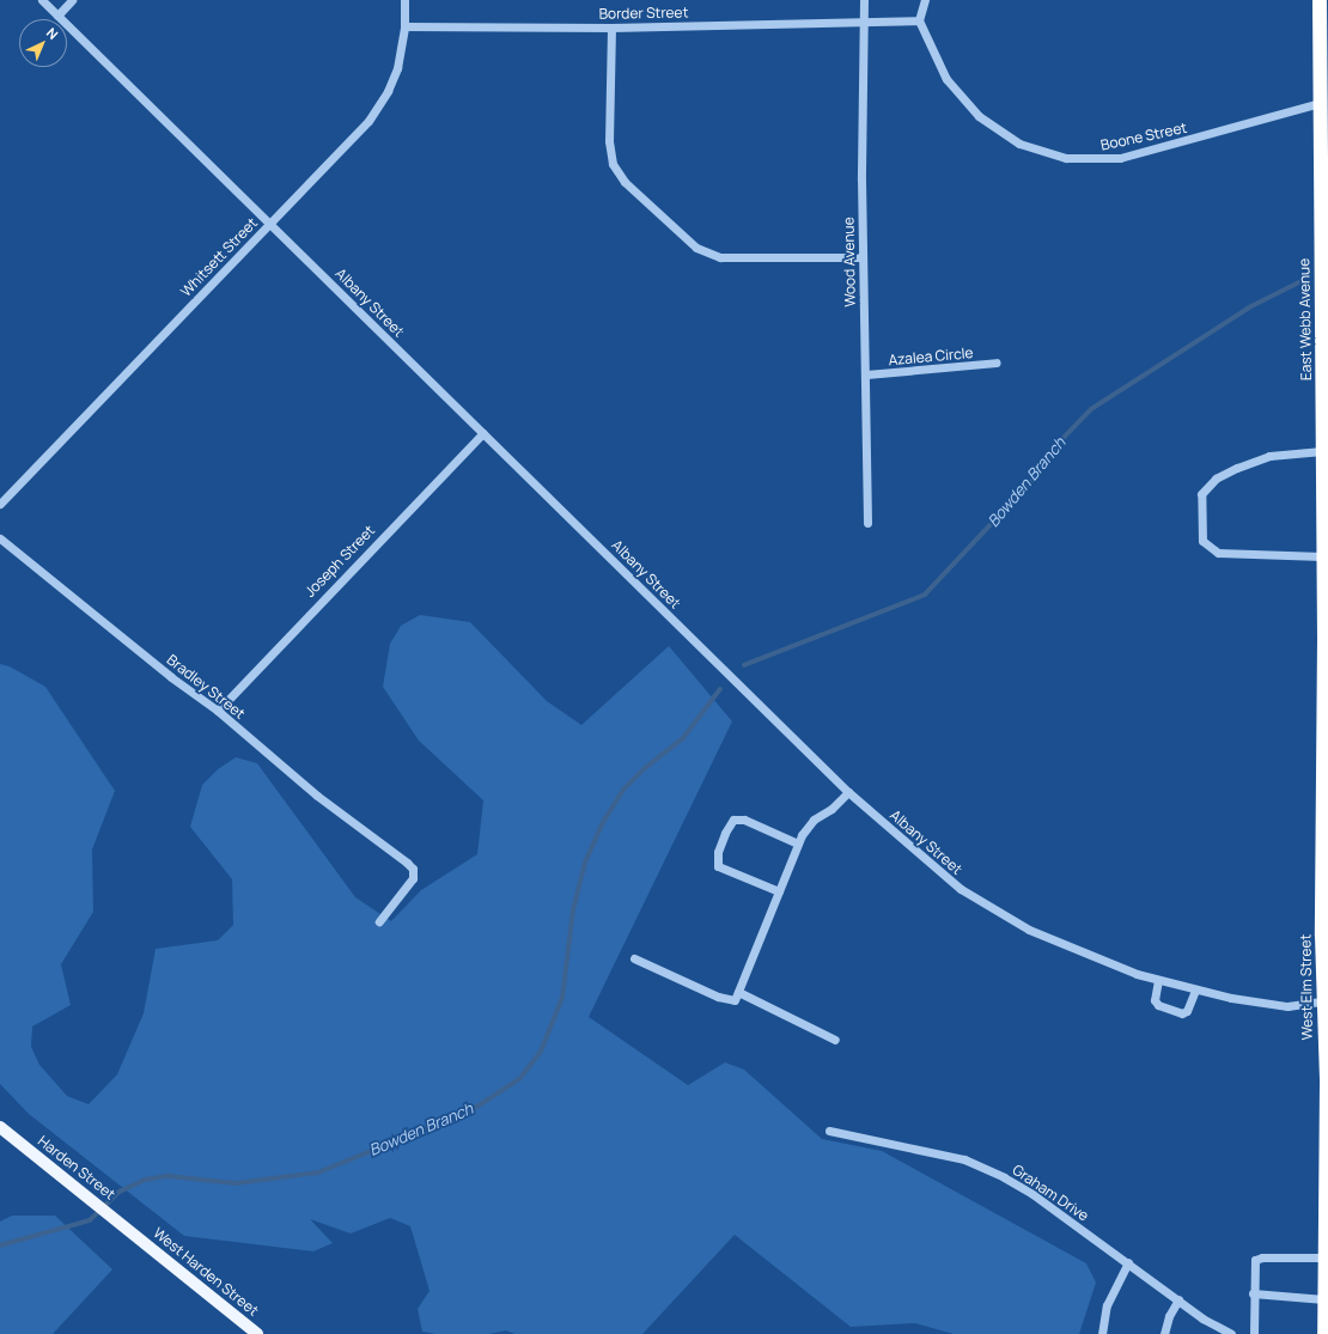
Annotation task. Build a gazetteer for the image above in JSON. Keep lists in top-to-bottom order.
{
  "streets": {
    "highway": ["East Webb Avenue", "West Elm Street"],
    "main road": ["Harden Street", "West Harden Street"],
    "street": [
      "Border Street",
      "Boone Street",
      "Whitsett Street",
      "Wood Avenue",
      "Albany Street",
      "Azalea Circle",
      "Joseph Street",
      "Bradley Street",
      "Graham Drive"
    ]
  },
  "crossings": [
    ["Border Street", "Boone Street"],
    ["Border Street", "Whitsett Street"],
    ["Border Street", "Wood Avenue"],
    ["Boone Street", "East Webb Avenue"],
    ["Whitsett Street", "Albany Street"],
    ["Wood Avenue", "Azalea Circle"],
    ["Albany Street", "Joseph Street"],
    ["Albany Street", "West Elm Street"],
    ["East Webb Avenue", "West Elm Street"],
    ["Joseph Street", "Bradley Street"],
    ["Harden Street", "West Harden Street"]
  ],
  "water": ["Bowden Branch"],
  "north": "top right"
}
